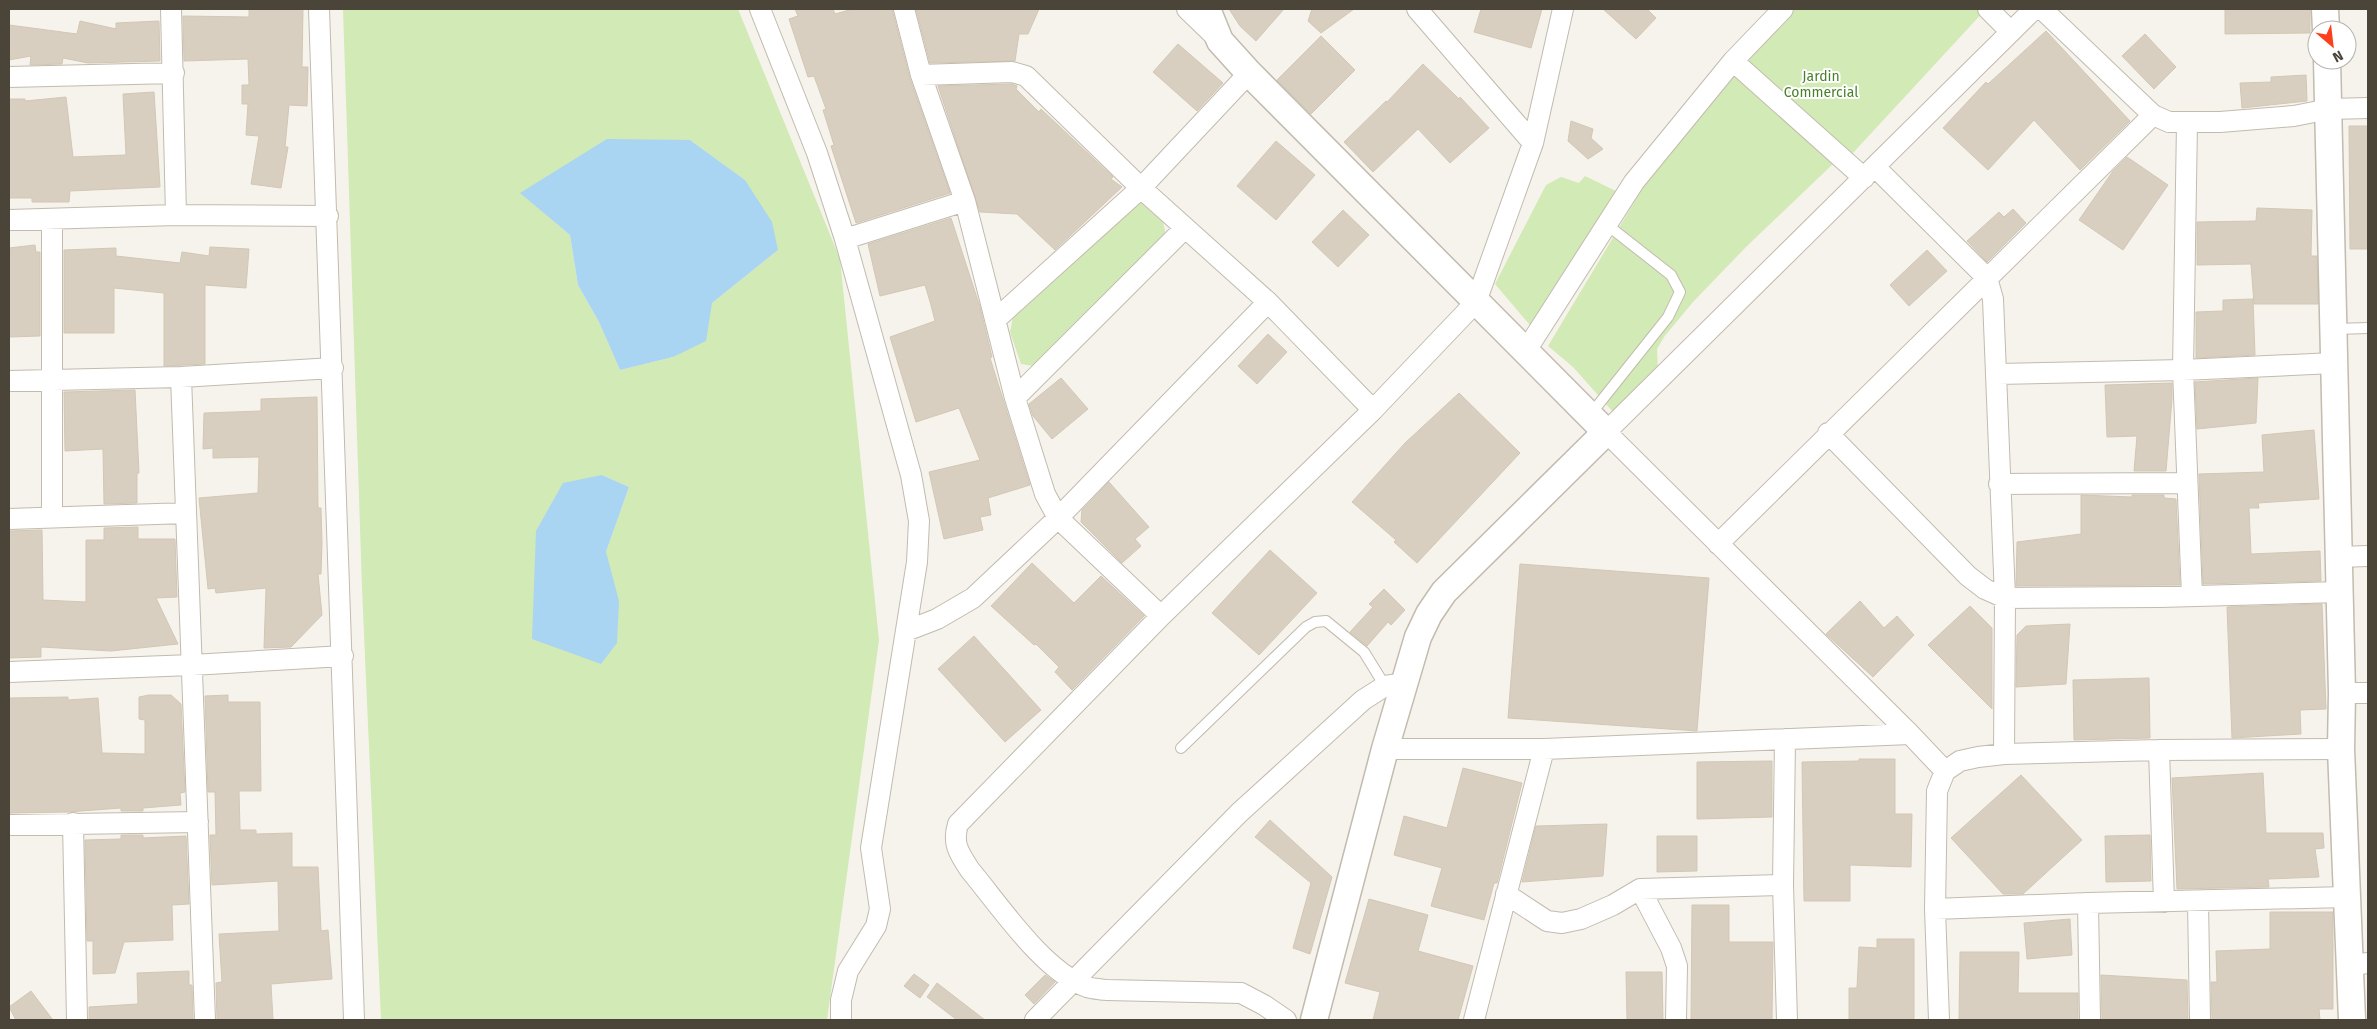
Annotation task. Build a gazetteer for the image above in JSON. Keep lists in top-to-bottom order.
{
  "parks": ["Jardin Commercial"],
  "north": "bottom right"
}
